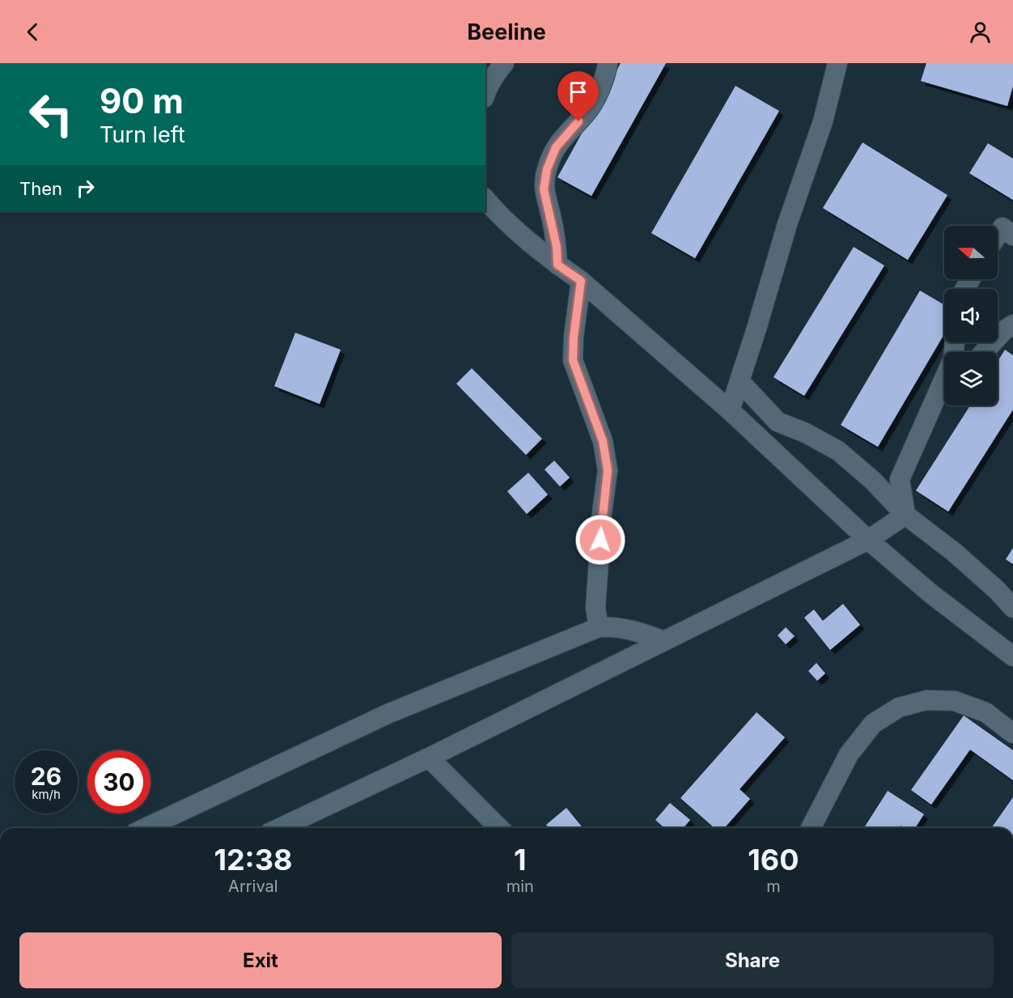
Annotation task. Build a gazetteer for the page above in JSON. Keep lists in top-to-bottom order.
{
  "north": "left",
  "page": {
    "header": "Beeline",
    "turn": ["90 m", "Turn left"],
    "then": "Then",
    "speed": "26 km/h",
    "limit": "30",
    "eta": [
      "12:38",
      "Arrival",
      "1",
      "min",
      "160",
      "m"
    ],
    "buttons": ["Exit", "Share"]
  }
}
